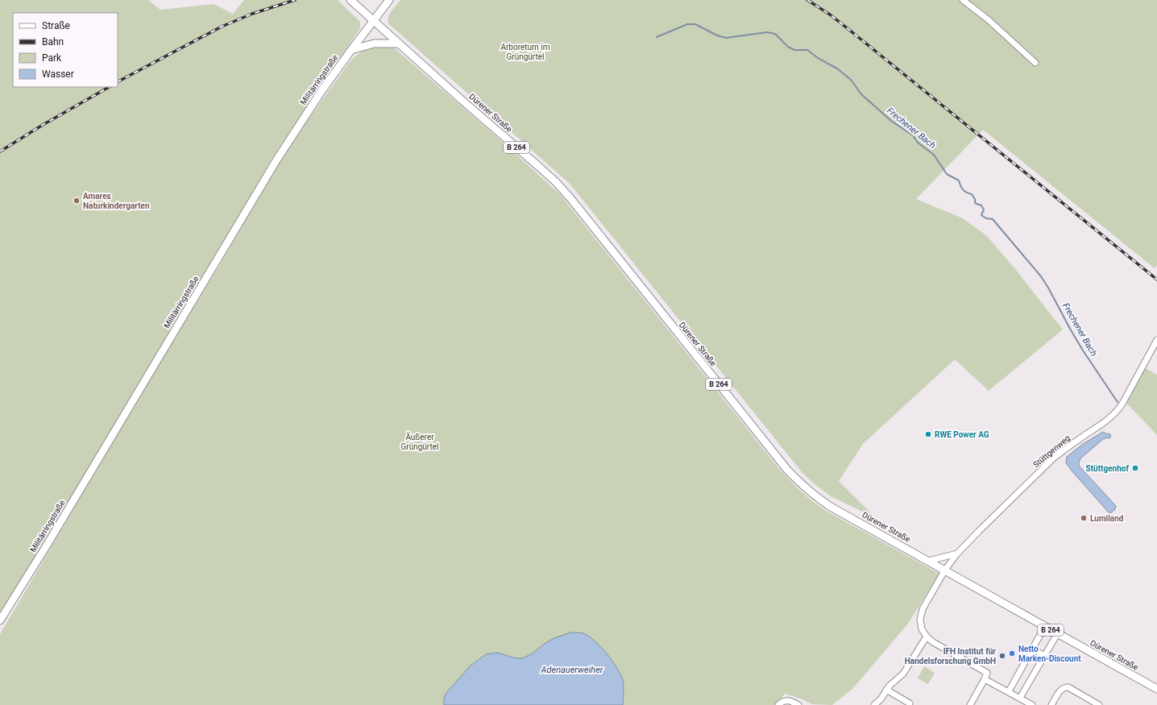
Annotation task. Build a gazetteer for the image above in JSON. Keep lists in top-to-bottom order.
{
  "streets": {
    "main road": ["Militärringstraße", "Dürener Straße", "B 264"],
    "street": ["Stüttgenweg"]
  },
  "crossings": [
    ["Militärringstraße", "Dürener Straße"],
    ["Dürener Straße", "Stüttgenweg"]
  ],
  "water": ["Frechener Bach", "Adenauerweiher"],
  "parks": ["Arboretum im Grüngürtel", "Äußerer Grüngürtel"],
  "places": [
    "Amares Naturkindergarten",
    "RWE Power AG",
    "Stüttgenhof",
    "Lumiland",
    "Netto Marken-Discount",
    "IFH Institut für Handelsforschung GmbH"
  ],
  "legend": [
    "Straße",
    "Bahn",
    "Park",
    "Wasser"
  ]
}
